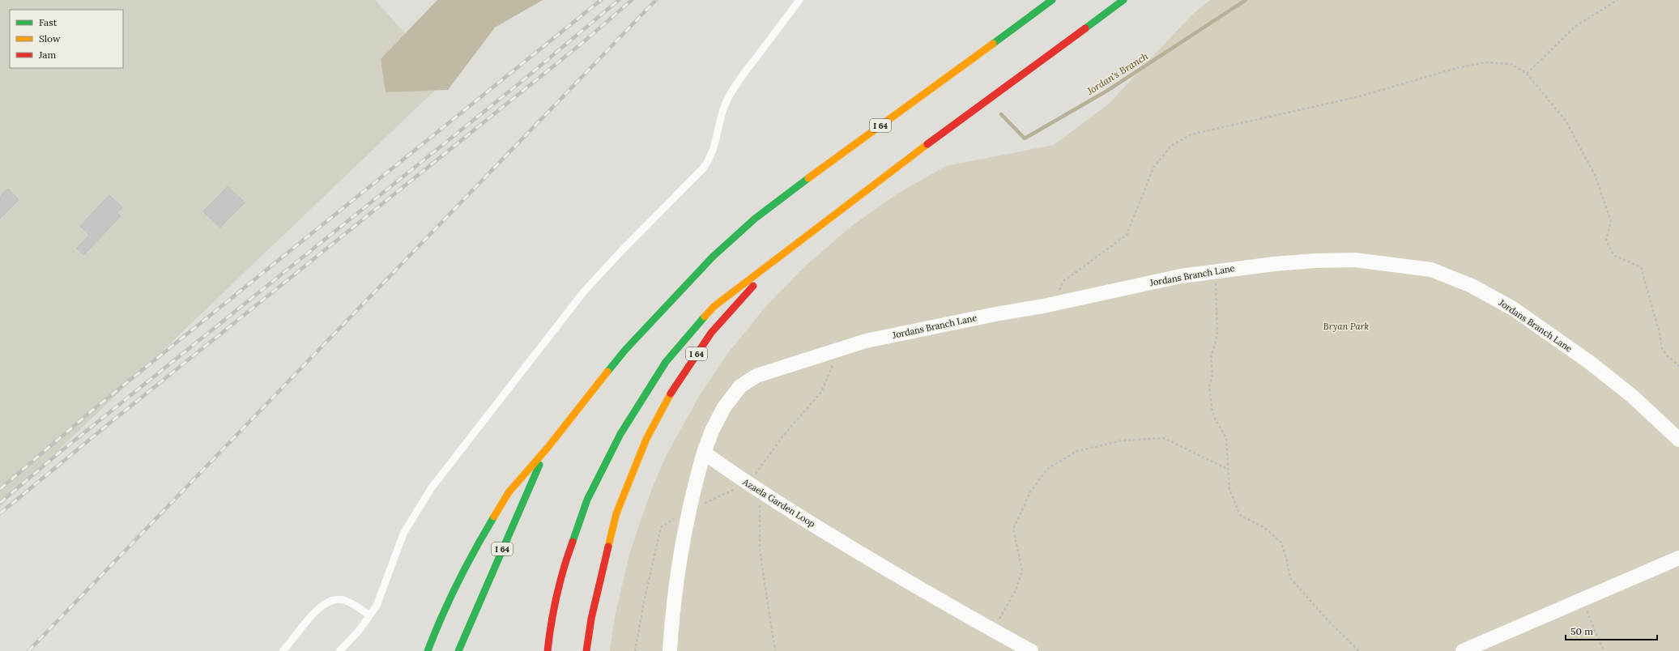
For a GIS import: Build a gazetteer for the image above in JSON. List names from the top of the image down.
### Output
{
  "streets": {
    "highway": ["I 64"],
    "street": ["Jordans Branch Lane", "Azaela Garden Loop"]
  },
  "crossings": [
    ["Jordans Branch Lane", "Azaela Garden Loop"]
  ],
  "water": ["Jordan's Branch"],
  "parks": ["Bryan Park"],
  "legend": ["Fast", "Slow", "Jam"],
  "scale_bar": "50 m"
}
